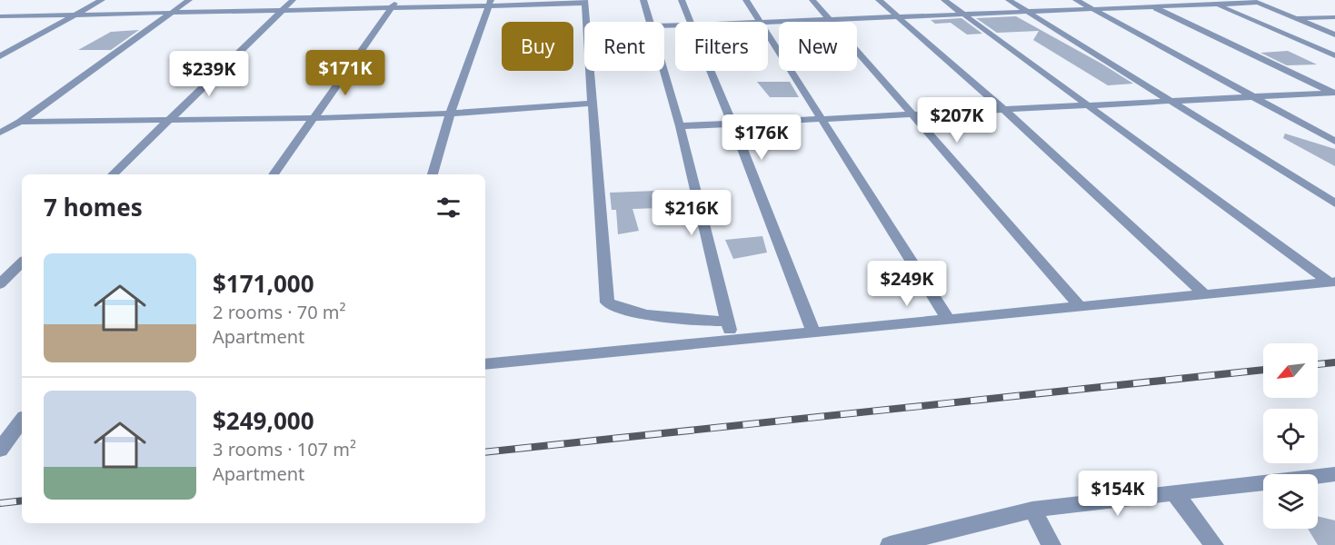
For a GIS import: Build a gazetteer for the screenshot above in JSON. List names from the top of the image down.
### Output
{
  "north": "bottom left",
  "page": {
    "chip": [
      "Buy",
      "Rent",
      "Filters",
      "New"
    ],
    "price": [
      "$171K",
      "$239K",
      "$207K",
      "$176K",
      "$216K",
      "$249K",
      "$154K"
    ],
    "heading": "7 homes",
    "list": [
      {
        "name": "$171,000",
        "note": "2 rooms · 70 m² · Apartment"
      },
      {
        "name": "$249,000",
        "note": "3 rooms · 107 m² · Apartment"
      }
    ]
  }
}
